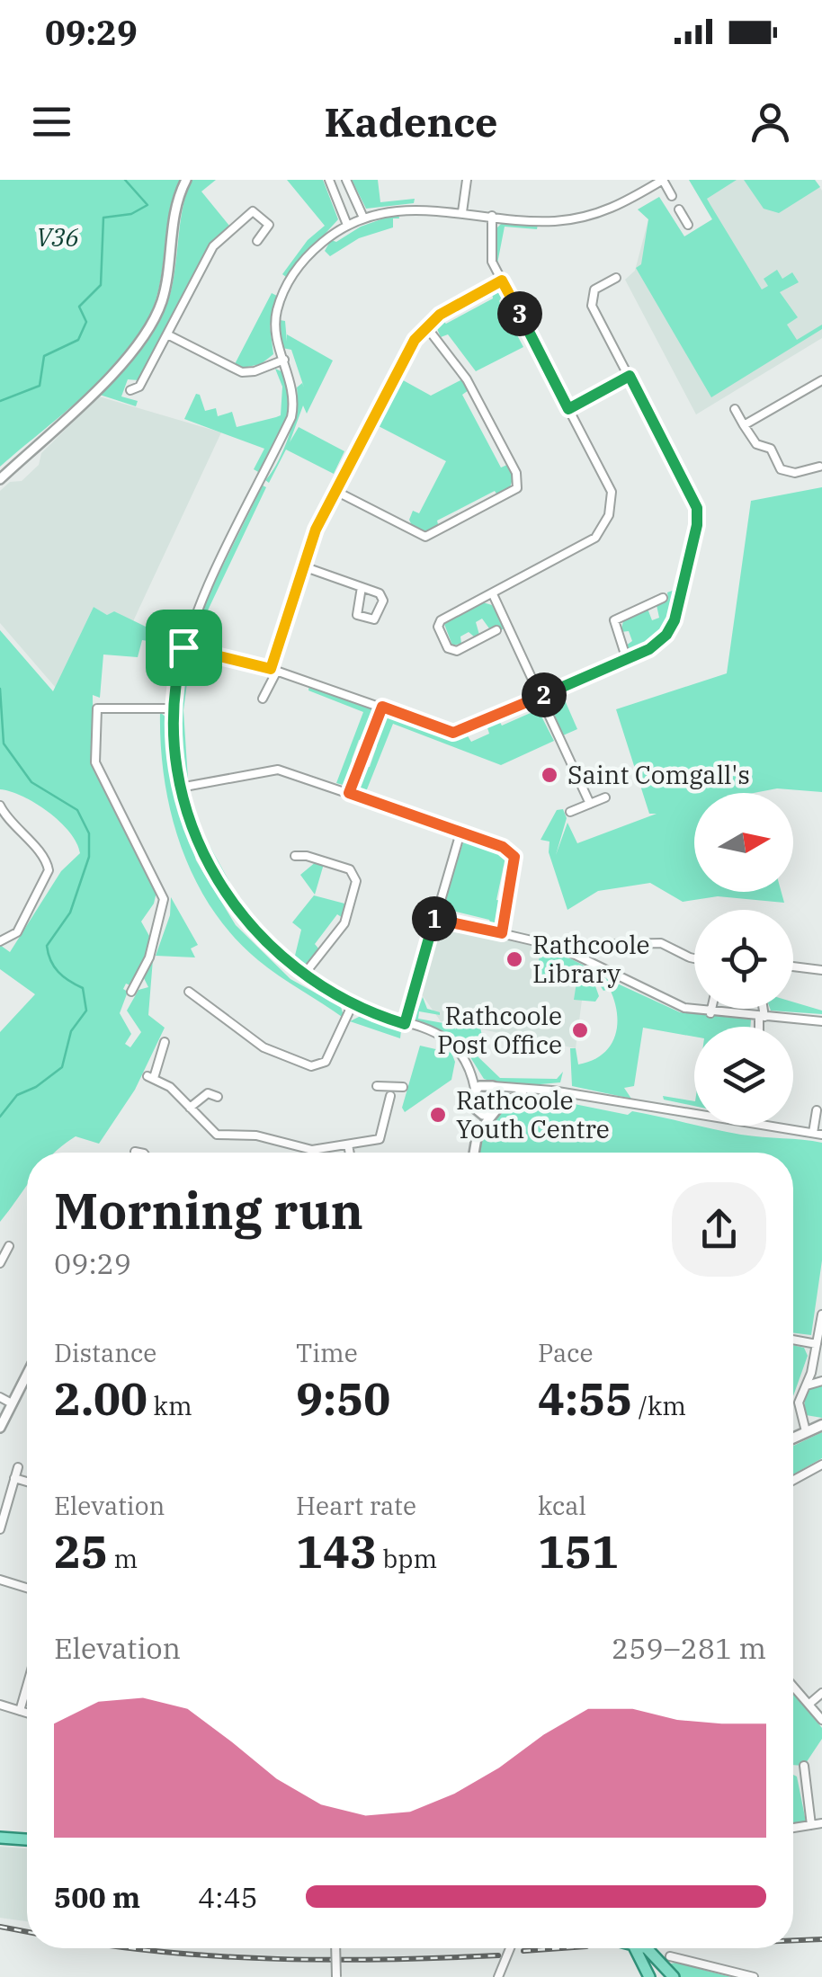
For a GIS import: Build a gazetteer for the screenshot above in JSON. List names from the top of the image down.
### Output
{
  "parks": ["V36"],
  "places": [
    "Saint Comgall's",
    "Rathcoole Library",
    "Rathcoole Post Office",
    "Rathcoole Youth Centre"
  ],
  "north": "right",
  "page": {
    "status": "09:29",
    "header": "Kadence",
    "pins": ["3", "2", "1"],
    "heading": ["Morning run", "09:29"],
    "stats": [
      ["Distance", "2.00 km"],
      ["Time", "9:50"],
      ["Pace", "4:55 /km"],
      ["Elevation", "25 m"],
      ["Heart rate", "143 bpm"],
      ["kcal", "151"]
    ],
    "chart": ["Elevation", "259–281 m"],
    "list": [
      {
        "name": "500 m",
        "note": "4:45"
      }
    ]
  }
}
